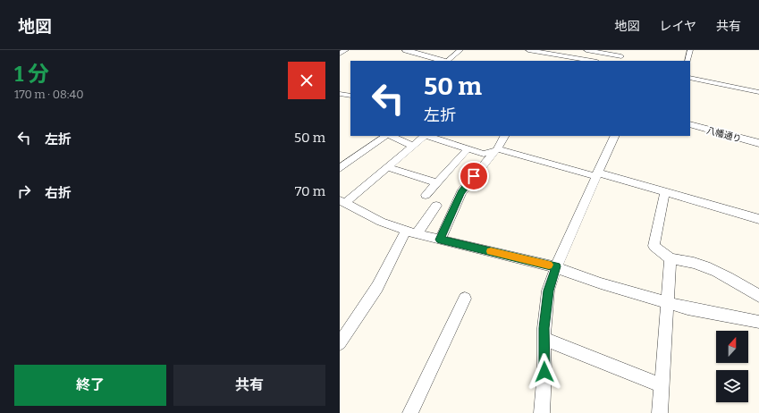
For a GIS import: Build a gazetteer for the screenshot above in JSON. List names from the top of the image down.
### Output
{
  "streets": {
    "street": ["八幡通り"]
  },
  "north": "top",
  "page": {
    "header": "地図",
    "nav": ["地図", "レイヤ", "共有"],
    "heading": ["1 分", "170 m · 08:40"],
    "turn": ["50 m", "左折"],
    "list": [
      {
        "name": "左折",
        "value": "50 m"
      },
      {
        "name": "右折",
        "value": "70 m"
      }
    ],
    "buttons": ["終了", "共有"]
  }
}
